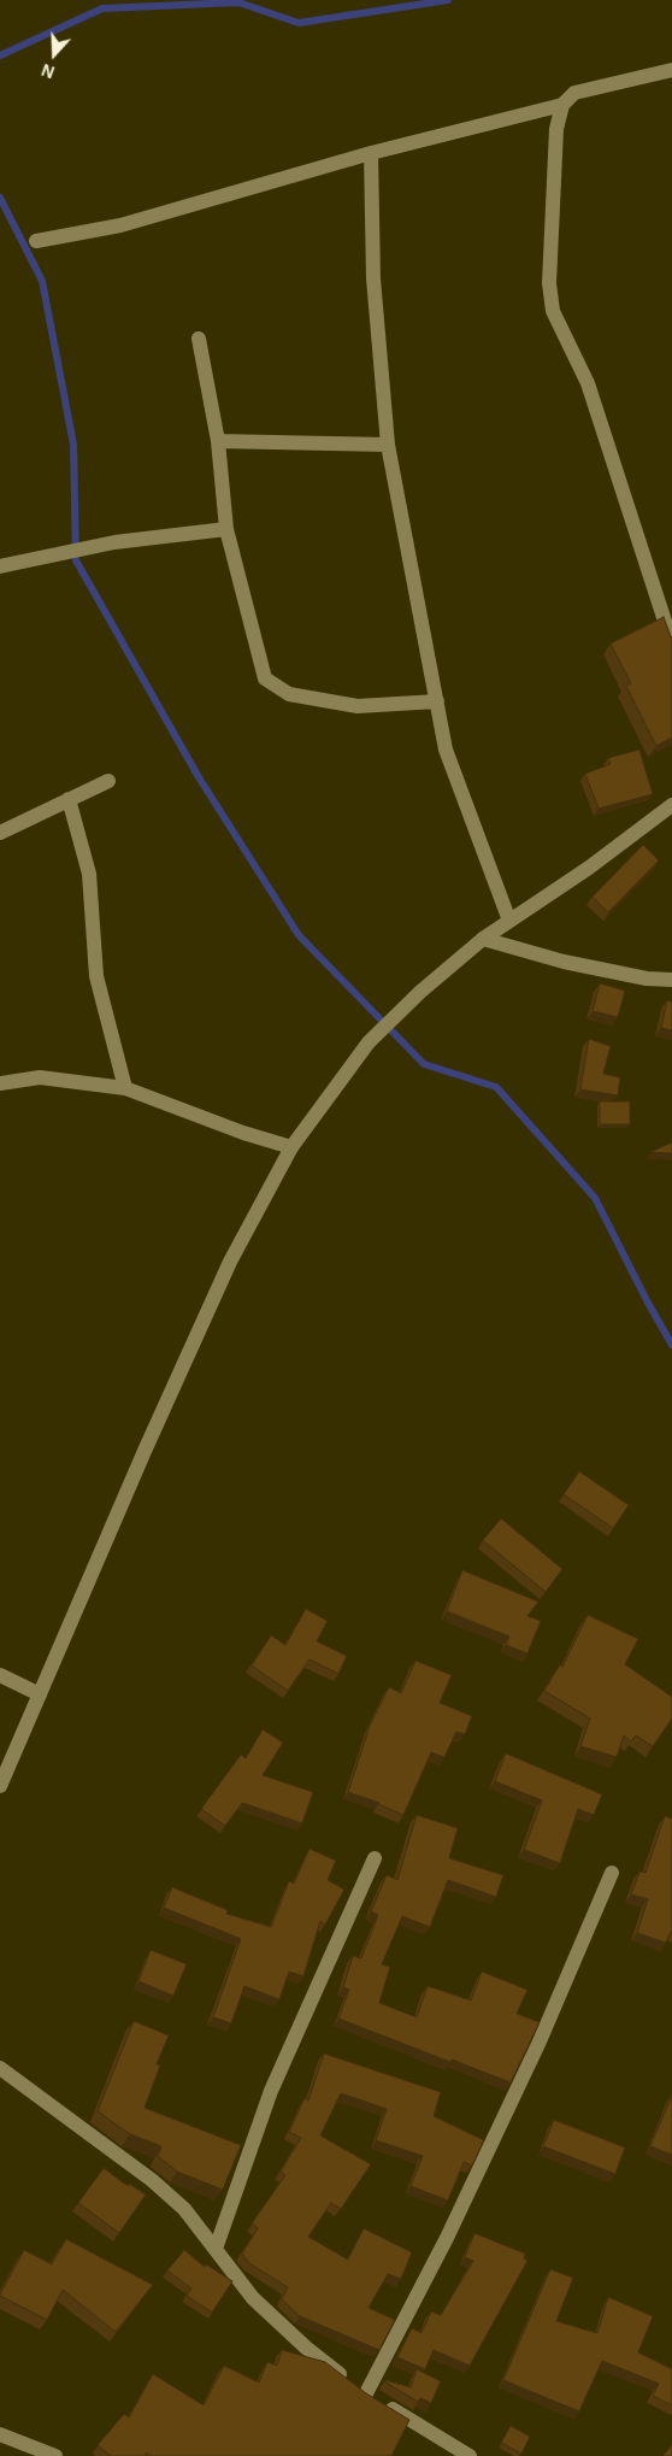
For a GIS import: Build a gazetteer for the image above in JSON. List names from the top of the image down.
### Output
{
  "north": "bottom"
}
